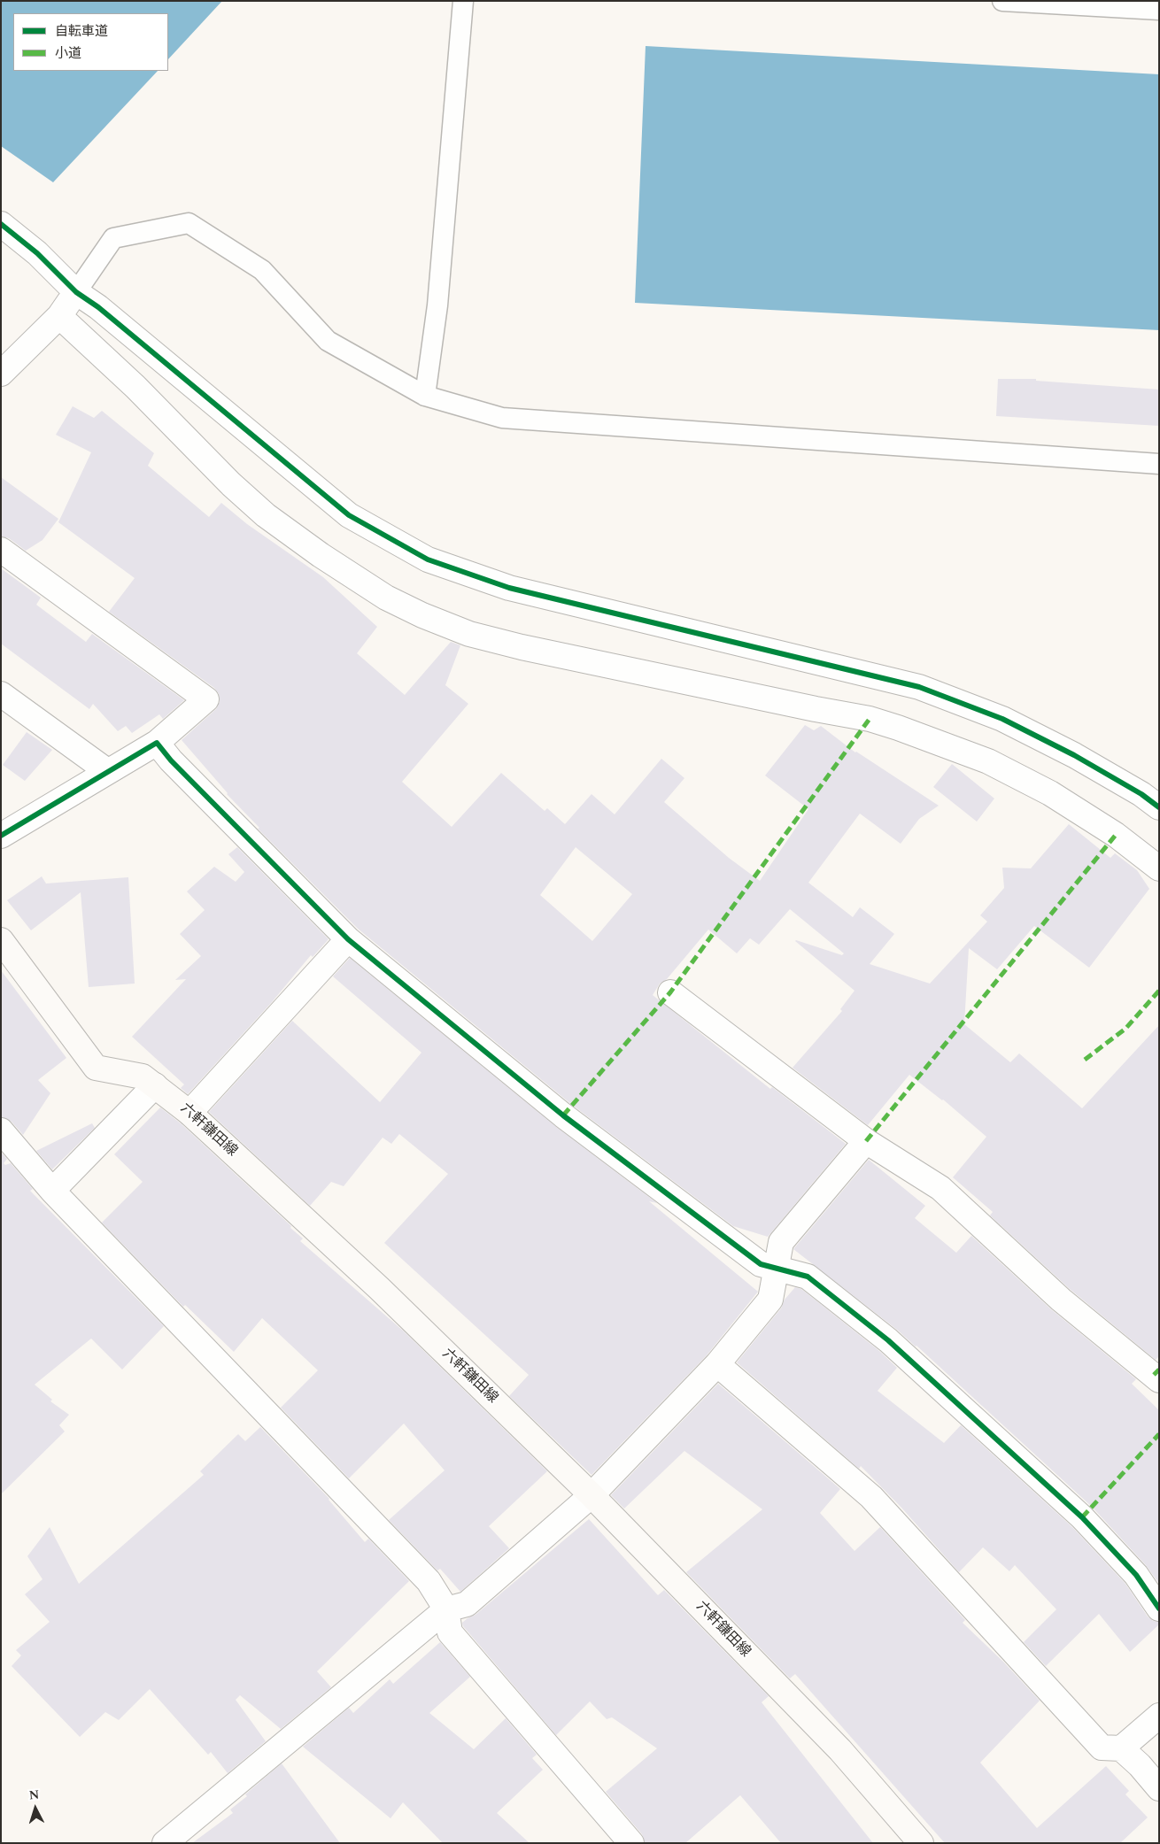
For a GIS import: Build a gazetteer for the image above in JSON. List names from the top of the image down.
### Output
{
  "streets": {
    "main road": ["六軒鎌田線"]
  },
  "legend": ["自転車道", "小道"],
  "north": "top"
}
